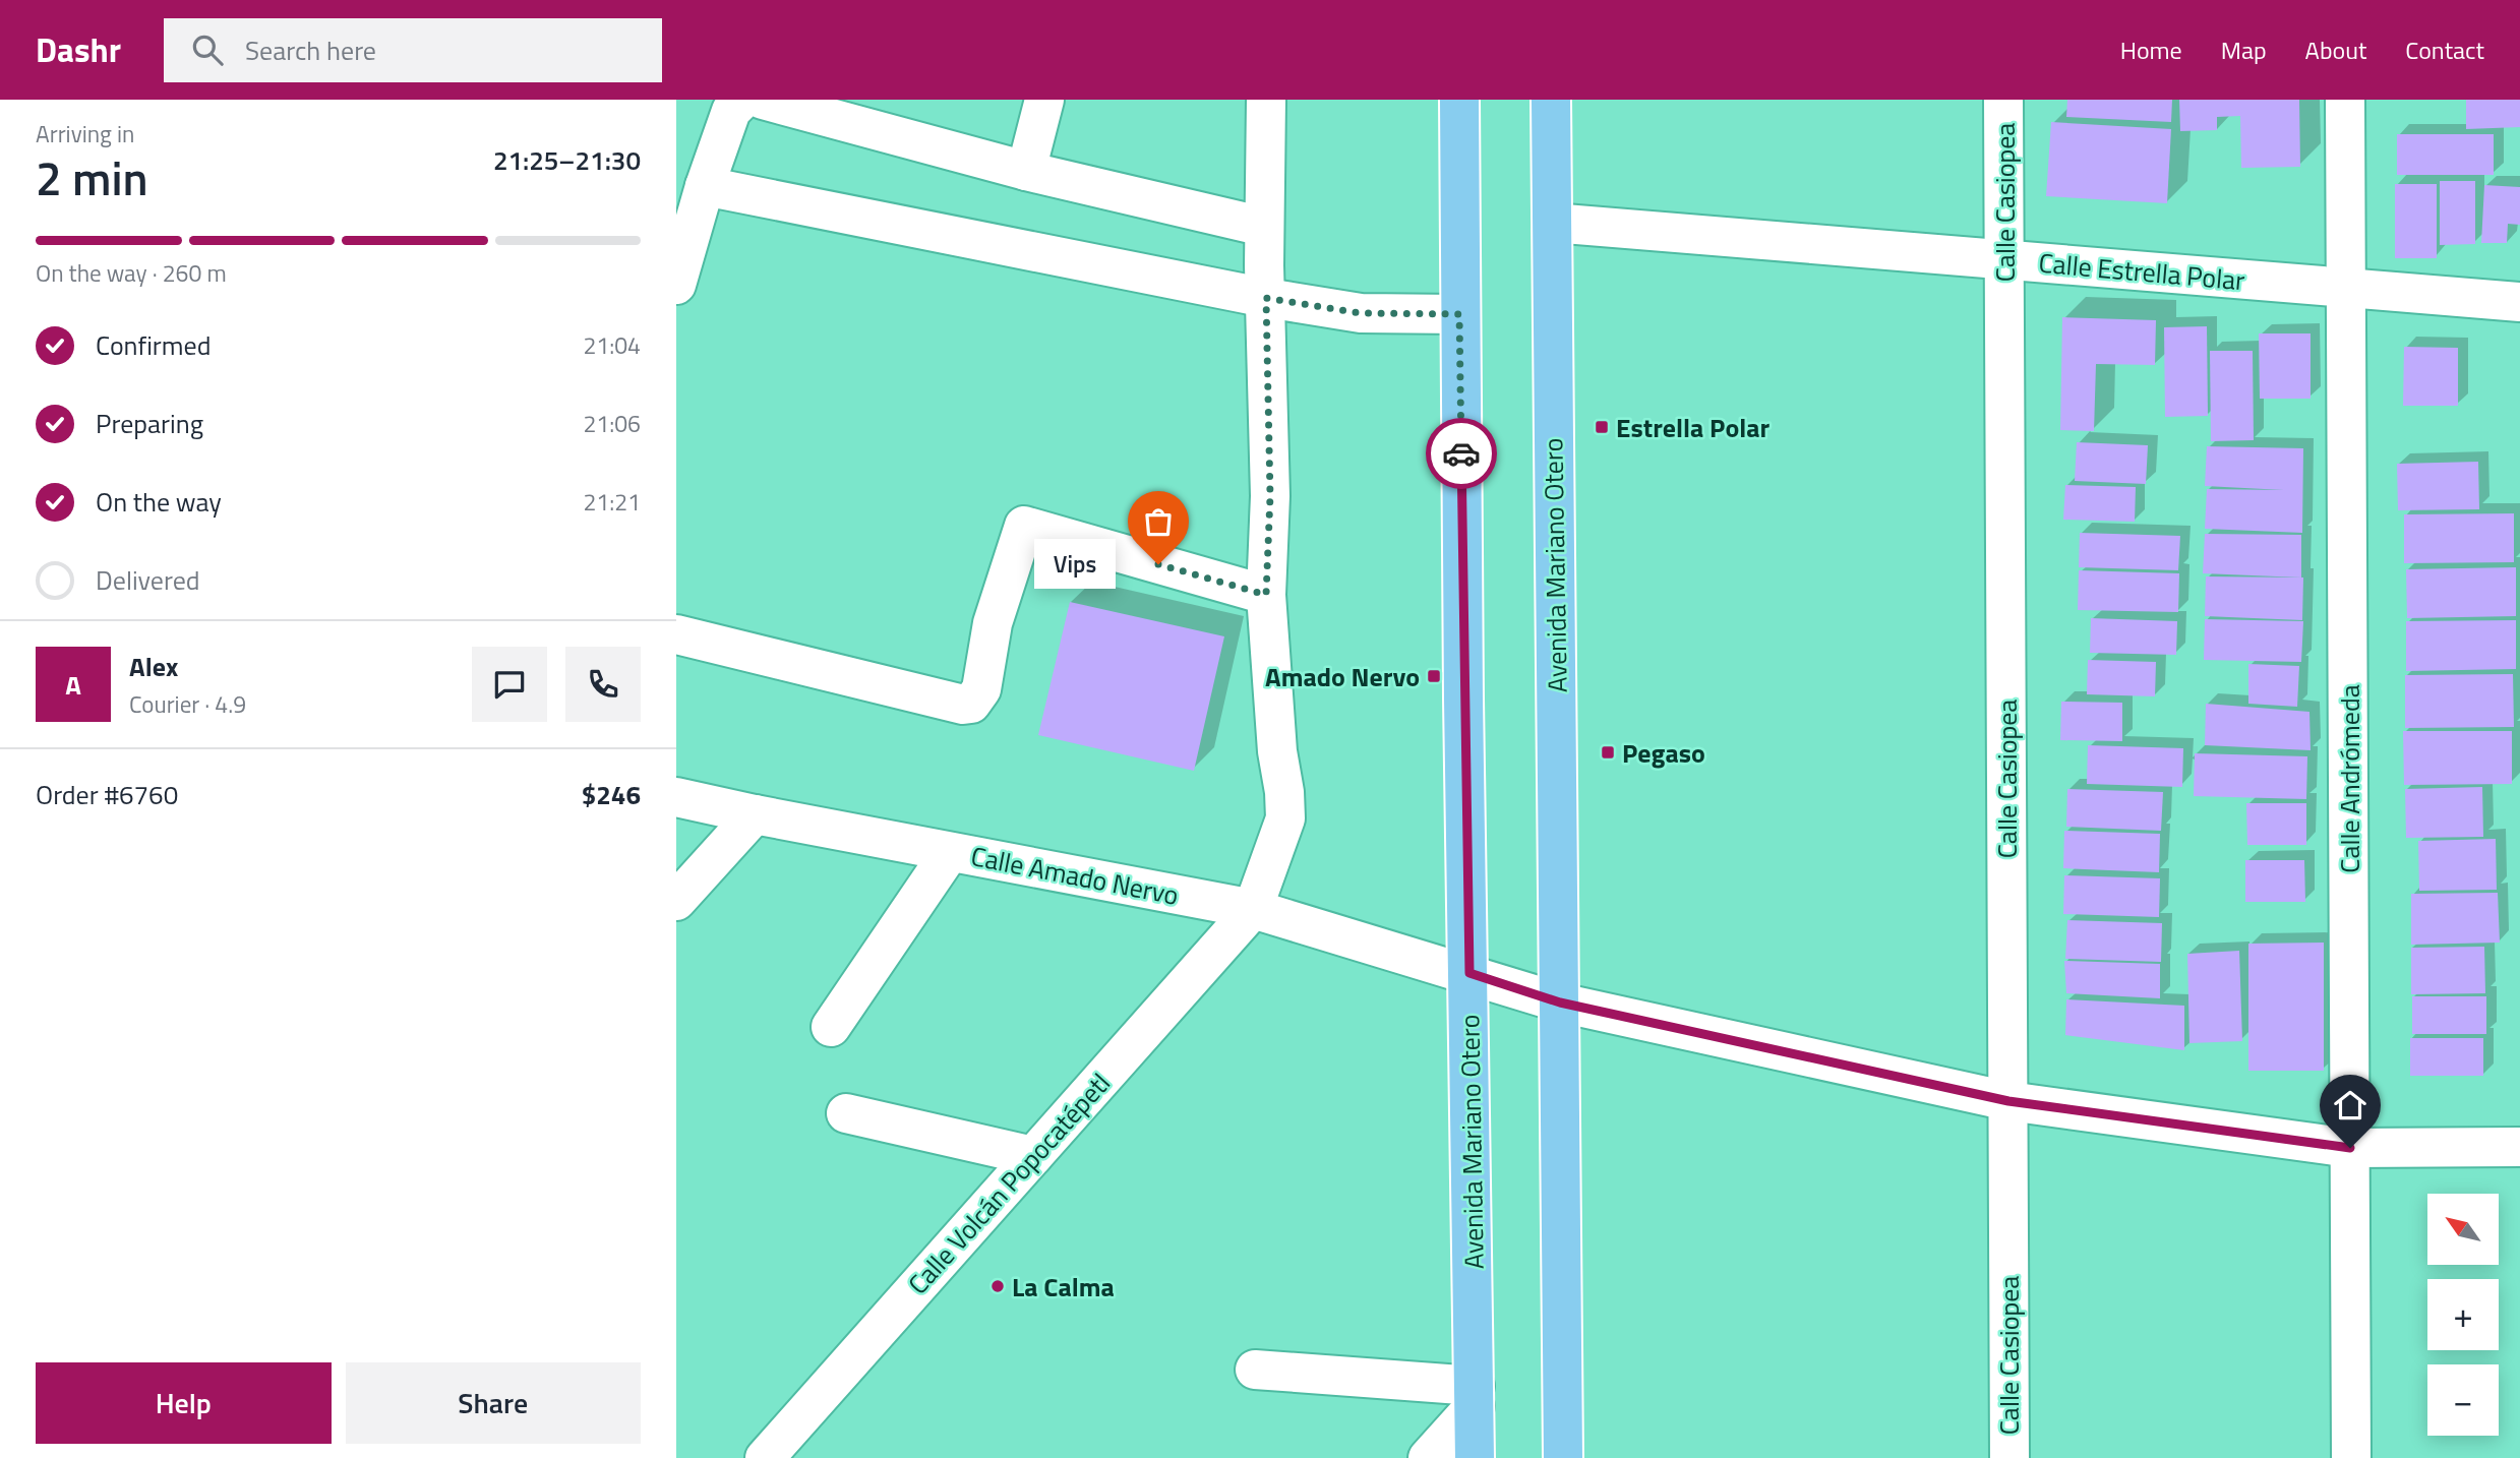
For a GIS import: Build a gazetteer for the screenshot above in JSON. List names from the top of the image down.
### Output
{
  "streets": {
    "main road": ["Avenida Mariano Otero"],
    "street": [
      "Calle Casiopea",
      "Calle Estrella Polar",
      "Calle Andrómeda",
      "Calle Amado Nervo",
      "Calle Volcán Popocatépetl"
    ]
  },
  "crossings": [
    ["Calle Casiopea", "Calle Estrella Polar"],
    ["Calle Casiopea", "Calle Amado Nervo"],
    ["Calle Estrella Polar", "Avenida Mariano Otero"],
    ["Calle Estrella Polar", "Calle Andrómeda"],
    ["Avenida Mariano Otero", "Calle Amado Nervo"],
    ["Calle Andrómeda", "Calle Amado Nervo"],
    ["Calle Amado Nervo", "Calle Volcán Popocatépetl"]
  ],
  "places": {
    "transit": ["Estrella Polar", "Amado Nervo", "Pegaso"],
    "other": ["Vips", "La Calma"]
  },
  "north": "top left",
  "page": {
    "header": "Dashr",
    "search": "Search here",
    "nav": [
      "Home",
      "Map",
      "About",
      "Contact"
    ],
    "heading": ["2 min", "Arriving in", "21:25–21:30"],
    "panel": [
      "Alex",
      "Courier · 4.9",
      "Order #6760",
      "$246"
    ],
    "bar": "On the way · 260 m",
    "list": [
      ["Confirmed", "21:04"],
      ["Preparing", "21:06"],
      ["On the way", "21:21"],
      "Delivered"
    ],
    "bubble": "Vips",
    "round": "A",
    "map_buttons": ["+", "−"],
    "buttons": ["Help", "Share"]
  }
}
